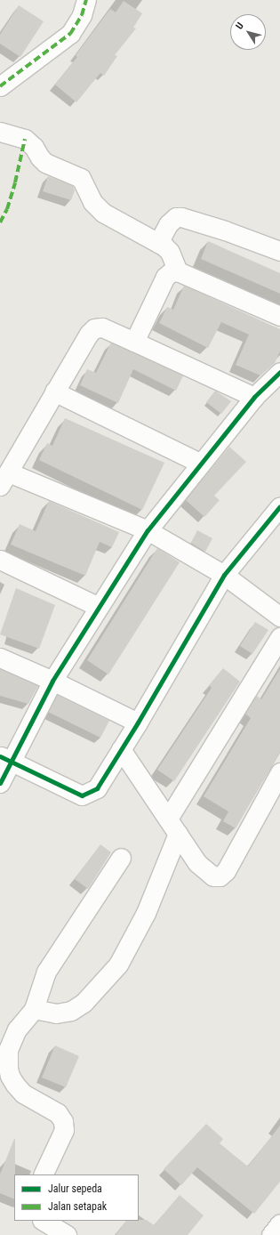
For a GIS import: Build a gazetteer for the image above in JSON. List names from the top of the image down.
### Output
{
  "legend": ["Jalur sepeda", "Jalan setapak"],
  "north": "top left"
}
